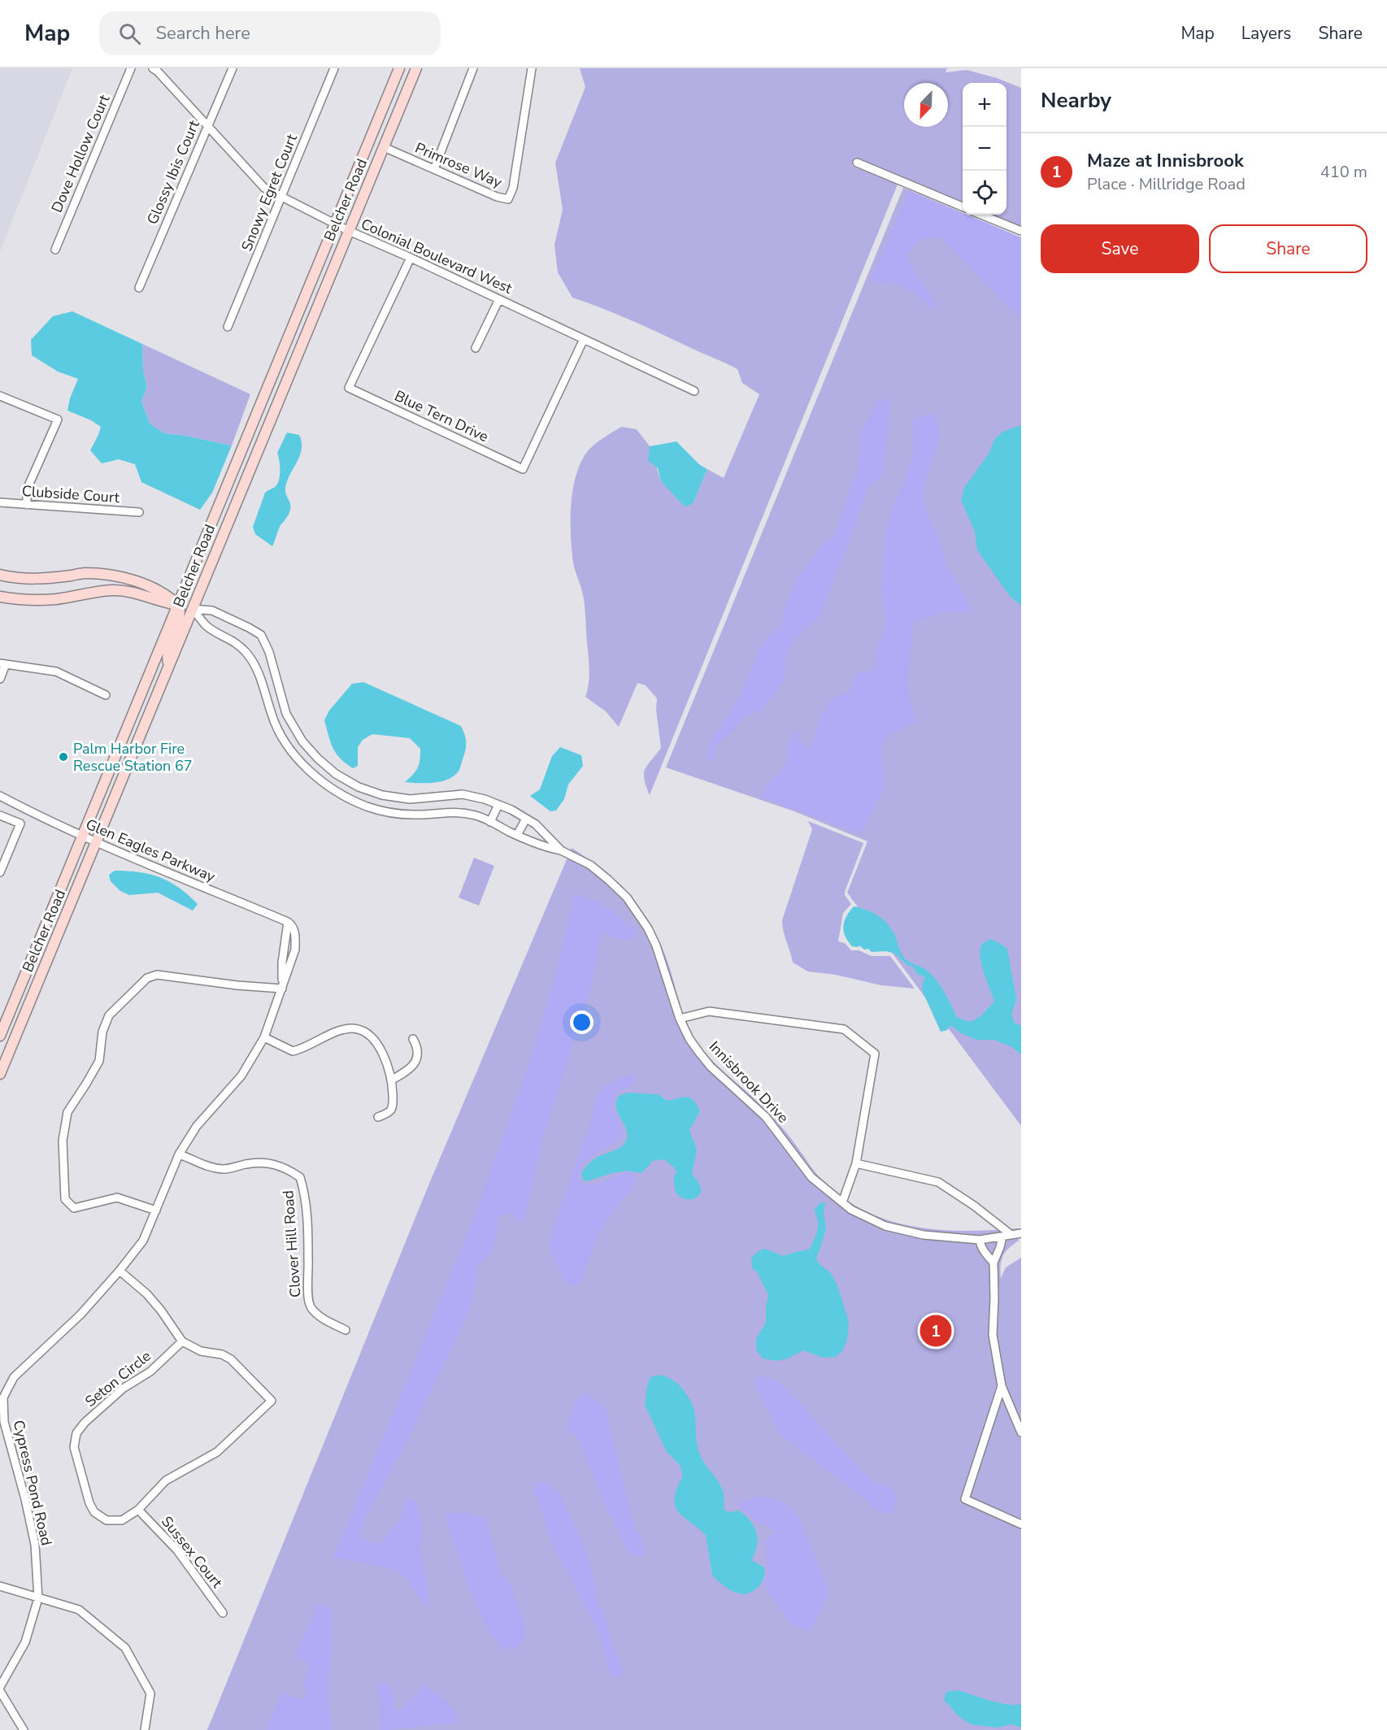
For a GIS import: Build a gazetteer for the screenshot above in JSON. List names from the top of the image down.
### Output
{
  "streets": {
    "main road": ["Belcher Road"],
    "street": [
      "Dove Hollow Court",
      "Primrose Way",
      "Glossy Ibis Court",
      "Snowy Egret Court",
      "Colonial Boulevard West",
      "Blue Tern Drive",
      "Clubside Court",
      "Glen Eagles Parkway",
      "Innisbrook Drive",
      "Clover Hill Road",
      "Seton Circle",
      "Cypress Pond Road",
      "Sussex Court"
    ]
  },
  "crossings": [
    ["Primrose Way", "Belcher Road"],
    ["Glossy Ibis Court", "Colonial Boulevard West"],
    ["Snowy Egret Court", "Colonial Boulevard West"],
    ["Belcher Road", "Colonial Boulevard West"],
    ["Belcher Road", "Glen Eagles Parkway"],
    ["Belcher Road", "Innisbrook Drive"],
    ["Colonial Boulevard West", "Blue Tern Drive"],
    ["Glen Eagles Parkway", "Cypress Pond Road"],
    ["Clover Hill Road", "Cypress Pond Road"],
    ["Seton Circle", "Sussex Court"]
  ],
  "places": ["Palm Harbor Fire Rescue Station 67"],
  "north": "bottom left",
  "page": {
    "header": "Map",
    "search": "Search here",
    "nav": ["Map", "Layers", "Share"],
    "heading": "Nearby",
    "map_buttons": ["+", "−"],
    "list": [
      {
        "mark": "1",
        "name": "Maze at Innisbrook",
        "note": "Place · Millridge Road",
        "value": "410 m"
      }
    ],
    "buttons": ["Save", "Share"],
    "pins": "1"
  }
}
